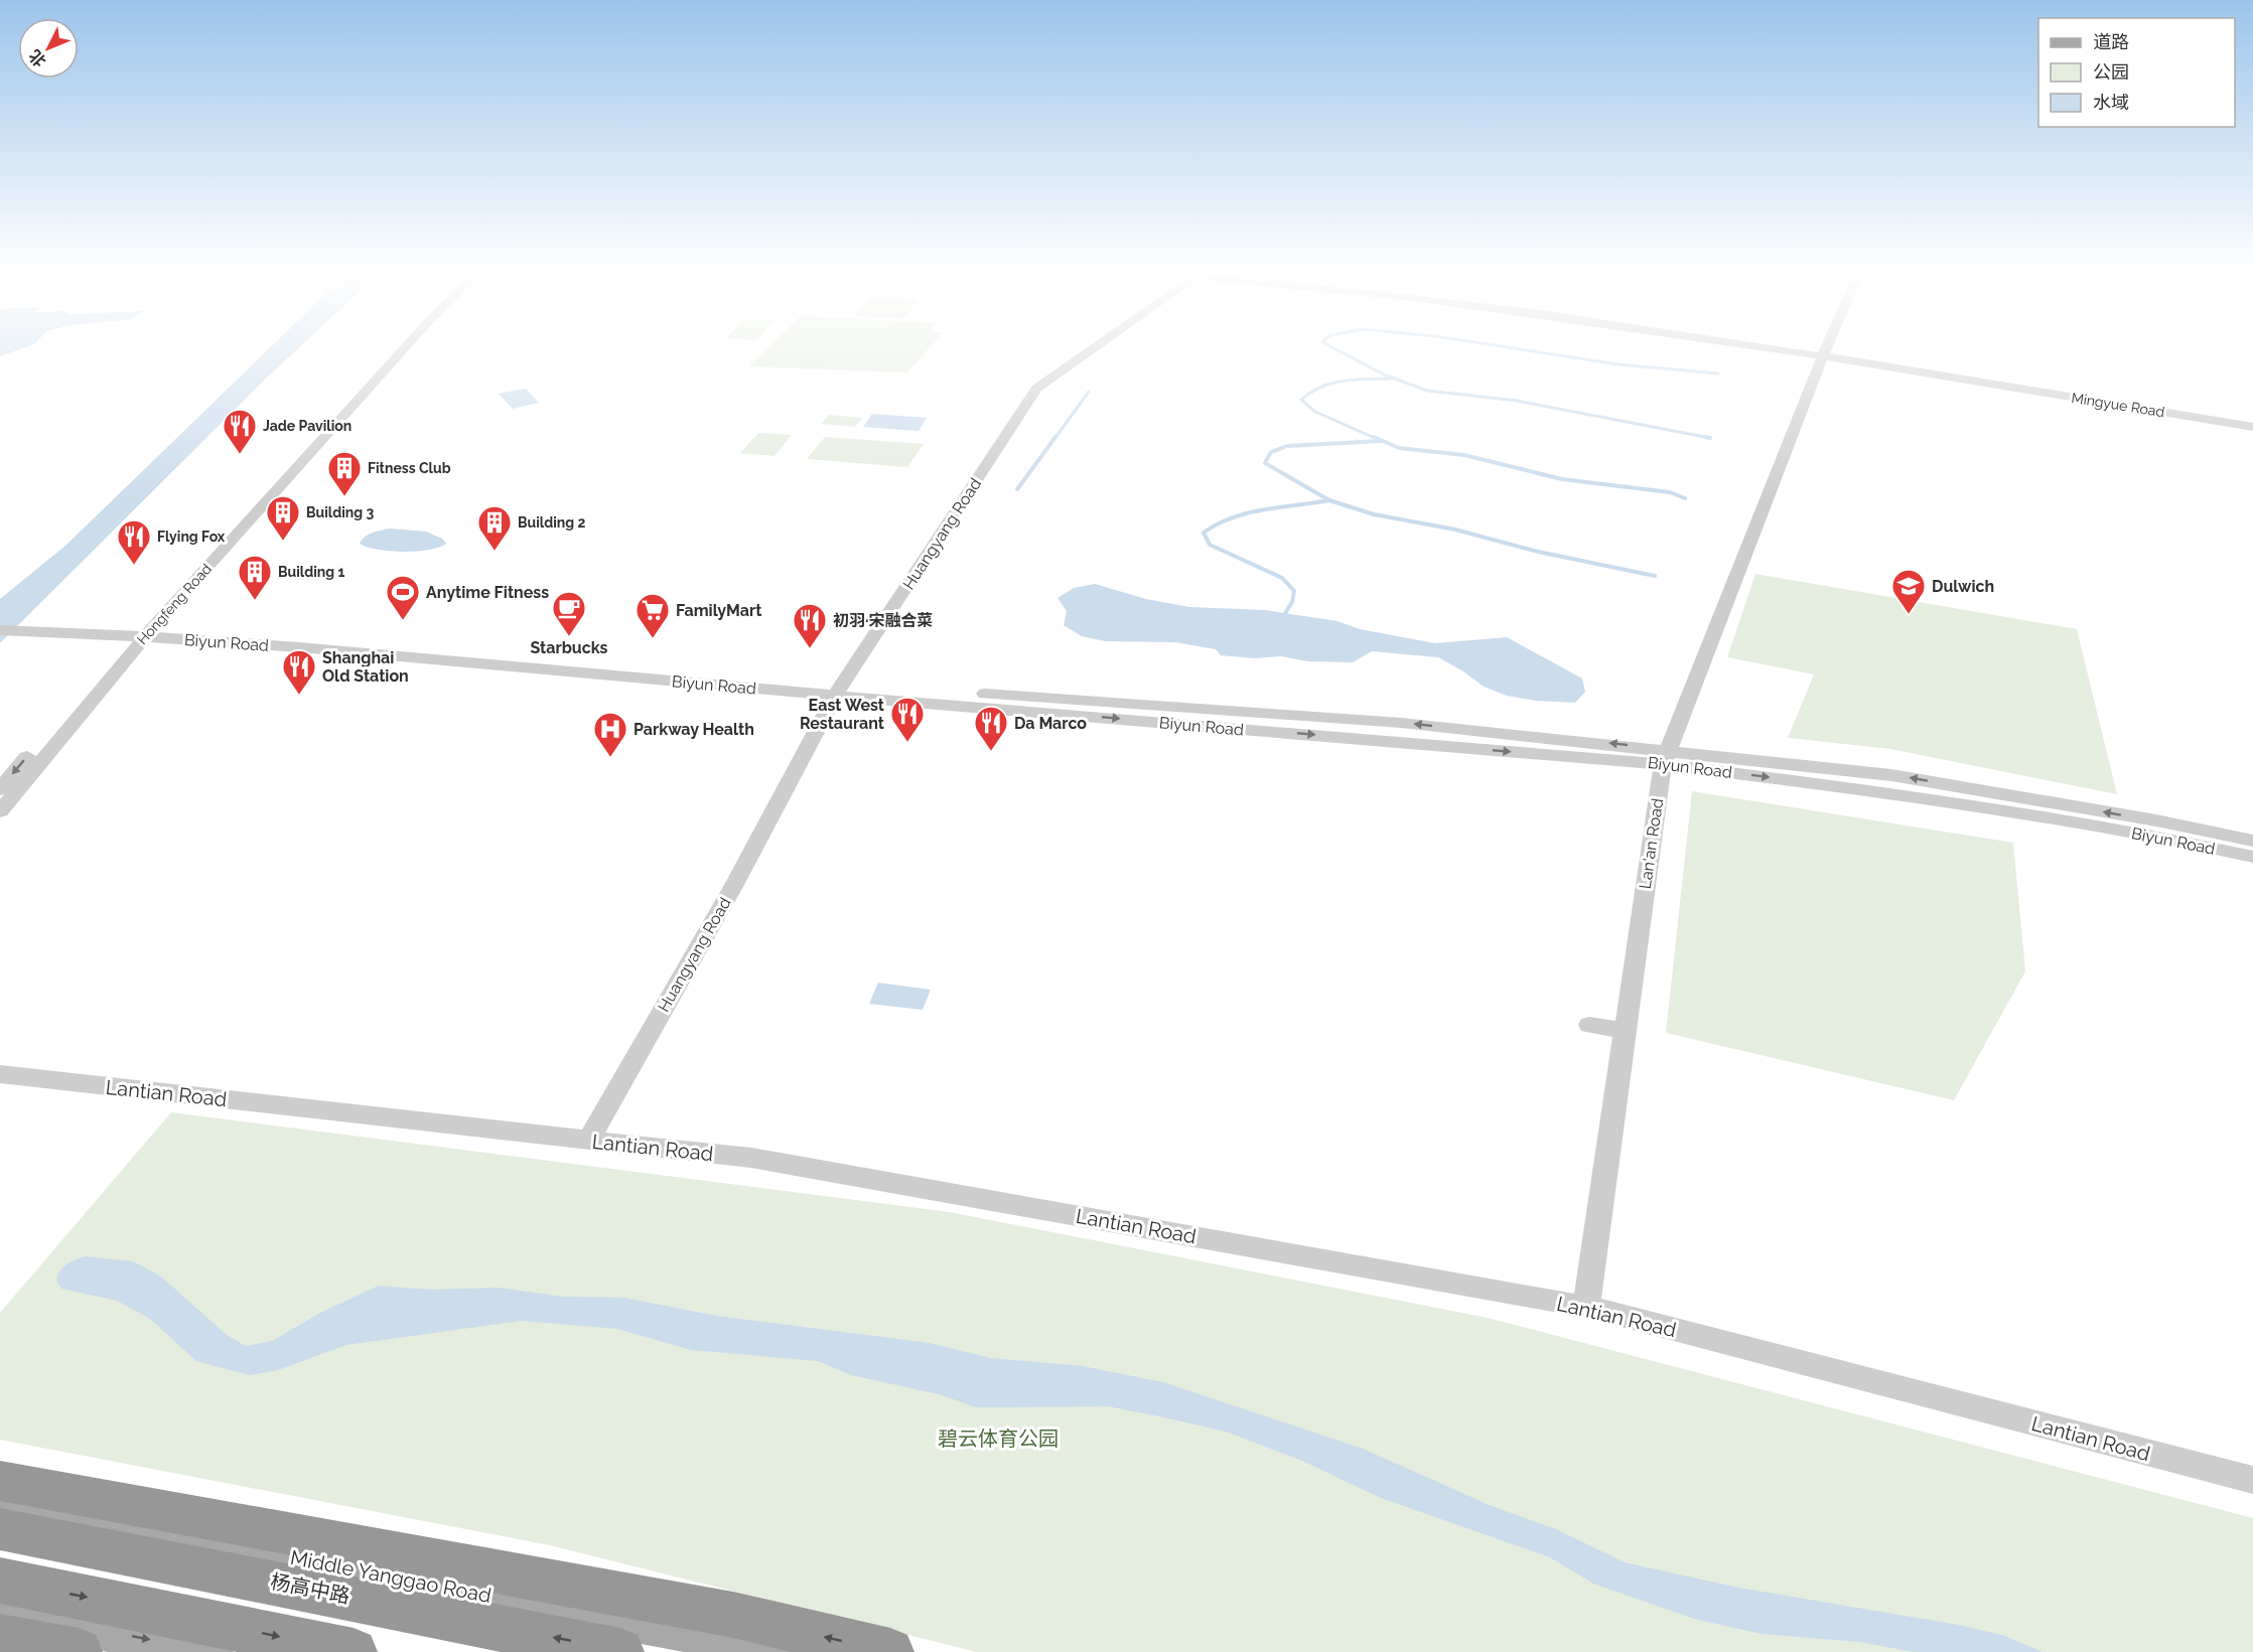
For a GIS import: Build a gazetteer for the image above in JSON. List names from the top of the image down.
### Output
{
  "streets": {
    "highway": ["杨高中路"],
    "main road": ["Middle Yanggao Road"],
    "street": [
      "Mingyue Road",
      "Huangyang Road",
      "Hongfeng Road",
      "Biyun Road",
      "Lan'an Road",
      "Lantian Road"
    ]
  },
  "crossings": [
    ["Mingyue Road", "Lan'an Road"],
    ["Huangyang Road", "Biyun Road"],
    ["Huangyang Road", "Lantian Road"],
    ["Hongfeng Road", "Biyun Road"],
    ["Biyun Road", "Lan'an Road"],
    ["Lan'an Road", "Lantian Road"]
  ],
  "parks": ["碧云体育公园"],
  "places": {
    "restaurant": [
      "Jade Pavilion",
      "Flying Fox",
      "初羽·宋融合菜",
      "Shanghai Old Station",
      "East West Restaurant",
      "Da Marco"
    ],
    "building": [
      "Fitness Club",
      "Building 3",
      "Building 2",
      "Building 1"
    ],
    "school or university": ["Dulwich"],
    "sports": ["Anytime Fitness"],
    "cafe": ["Starbucks"],
    "supermarket": ["FamilyMart"],
    "hospital": ["Parkway Health"]
  },
  "legend": ["道路", "公园", "水域"],
  "north": "bottom left"
}
